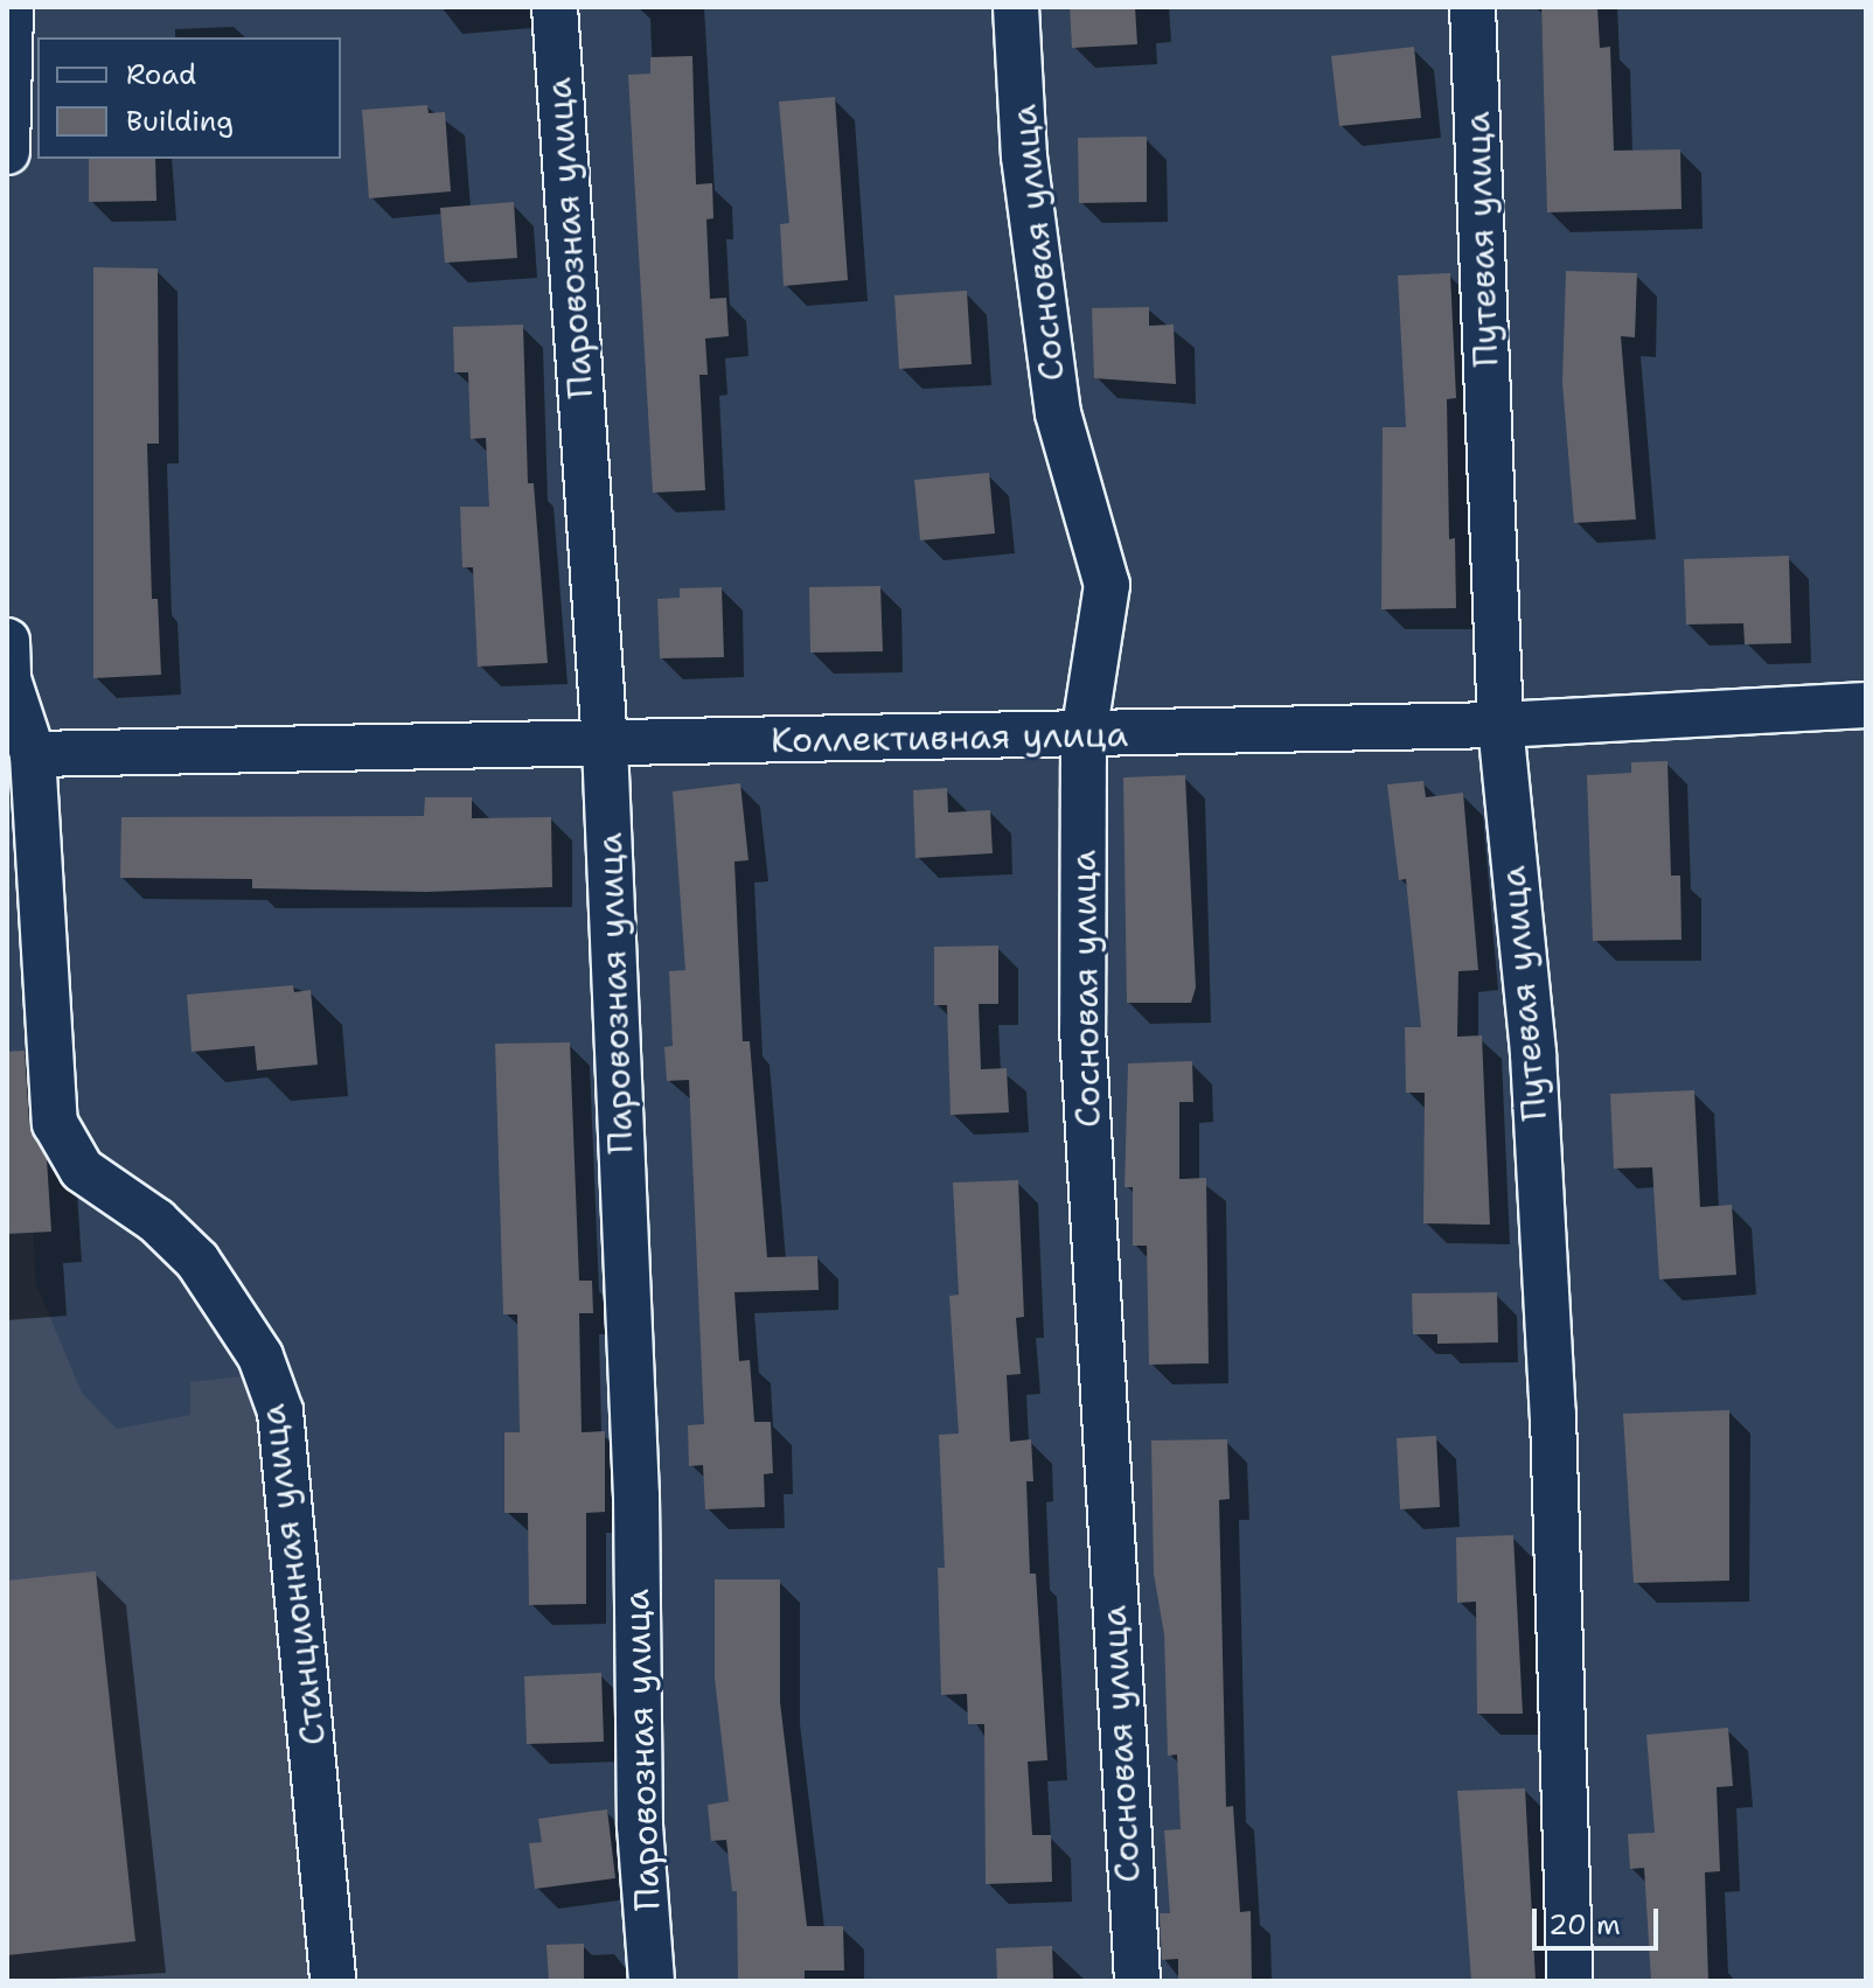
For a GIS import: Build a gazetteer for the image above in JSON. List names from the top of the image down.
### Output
{
  "streets": {
    "street": [
      "Паровозная улица",
      "Путевая улица",
      "Сосновая улица",
      "Коллективная улица",
      "Станционная улица"
    ]
  },
  "crossings": [
    ["Паровозная улица", "Коллективная улица"],
    ["Путевая улица", "Коллективная улица"],
    ["Сосновая улица", "Коллективная улица"],
    ["Коллективная улица", "Станционная улица"]
  ],
  "legend": ["Road", "Building"],
  "scale_bar": "20 m"
}
